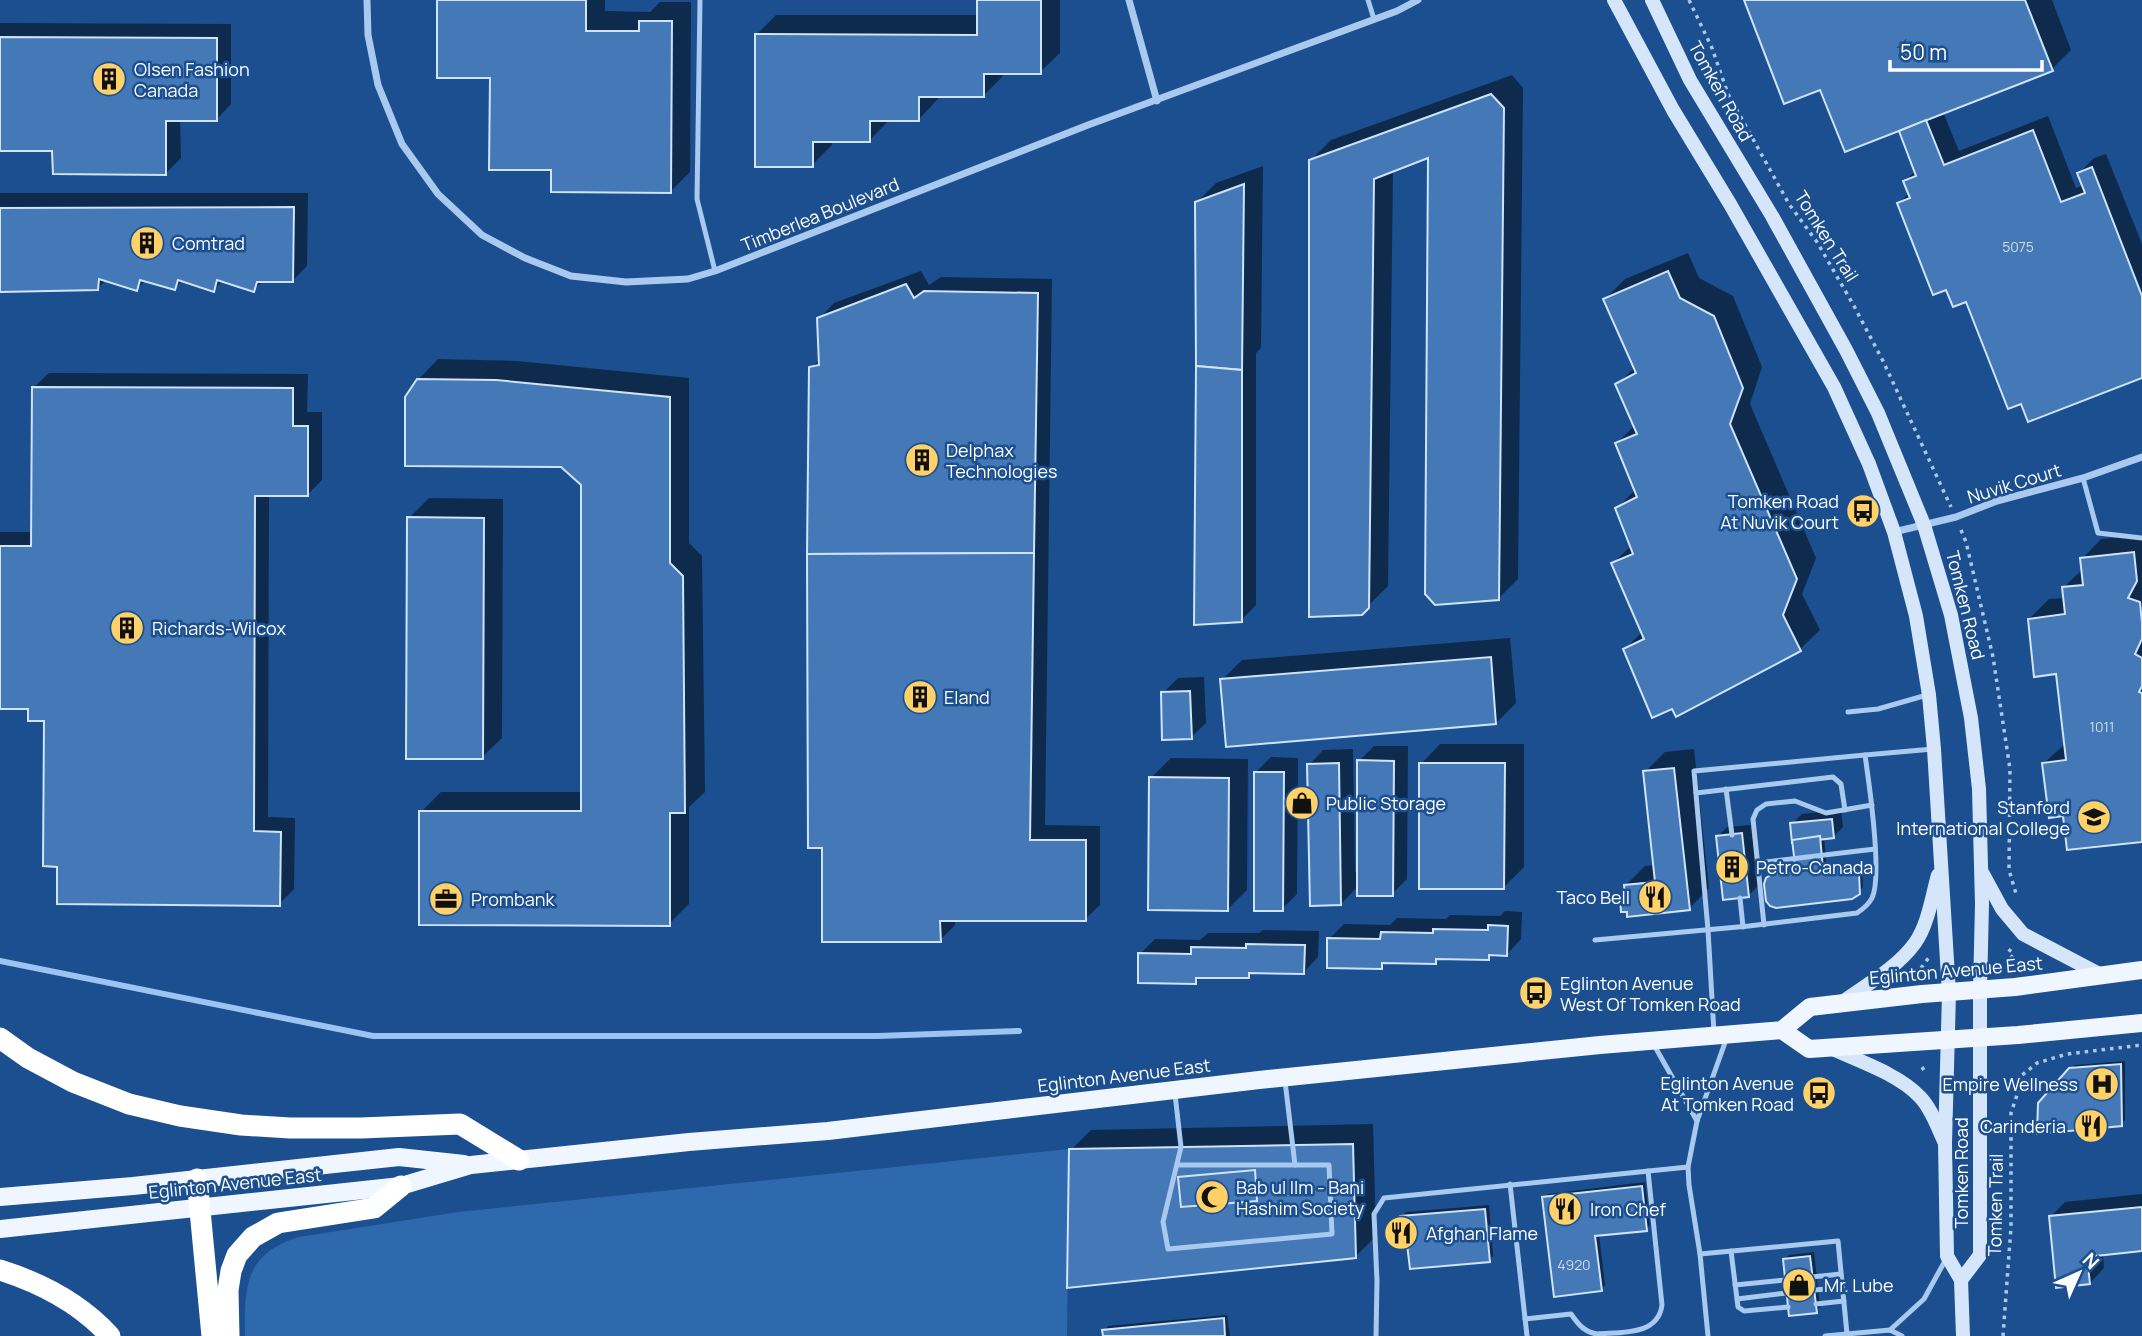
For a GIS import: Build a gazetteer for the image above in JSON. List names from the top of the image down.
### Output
{
  "streets": {
    "main road": ["Tomken Road", "Eglinton Avenue East"],
    "street": ["Timberlea Boulevard", "Nuvik Court"],
    "path": ["Tomken Trail"]
  },
  "crossings": [
    ["Tomken Road", "Nuvik Court"],
    ["Tomken Road", "Eglinton Avenue East"]
  ],
  "places": {
    "building": [
      "Olsen Fashion Canada",
      "Comtrad",
      "Delphax Technologies",
      "Richards-Wilcox",
      "Eland",
      "Petro-Canada"
    ],
    "bus stop": ["Tomken Road At Nuvik Court", "Eglinton Avenue West Of Tomken Road", "Eglinton Avenue At Tomken Road"],
    "shop": ["Public Storage", "Mr. Lube"],
    "school or university": ["Stanford International College"],
    "restaurant": [
      "Taco Bell",
      "Carinderia",
      "Iron Chef",
      "Afghan Flame"
    ],
    "office": ["Prombank"],
    "hospital": ["Empire Wellness"],
    "mosque": ["Bab ul Ilm - Bani Hashim Society"]
  },
  "house_numbers": ["5075", "1011", "4920"],
  "scale_bar": "50 m",
  "north": "top right"
}
